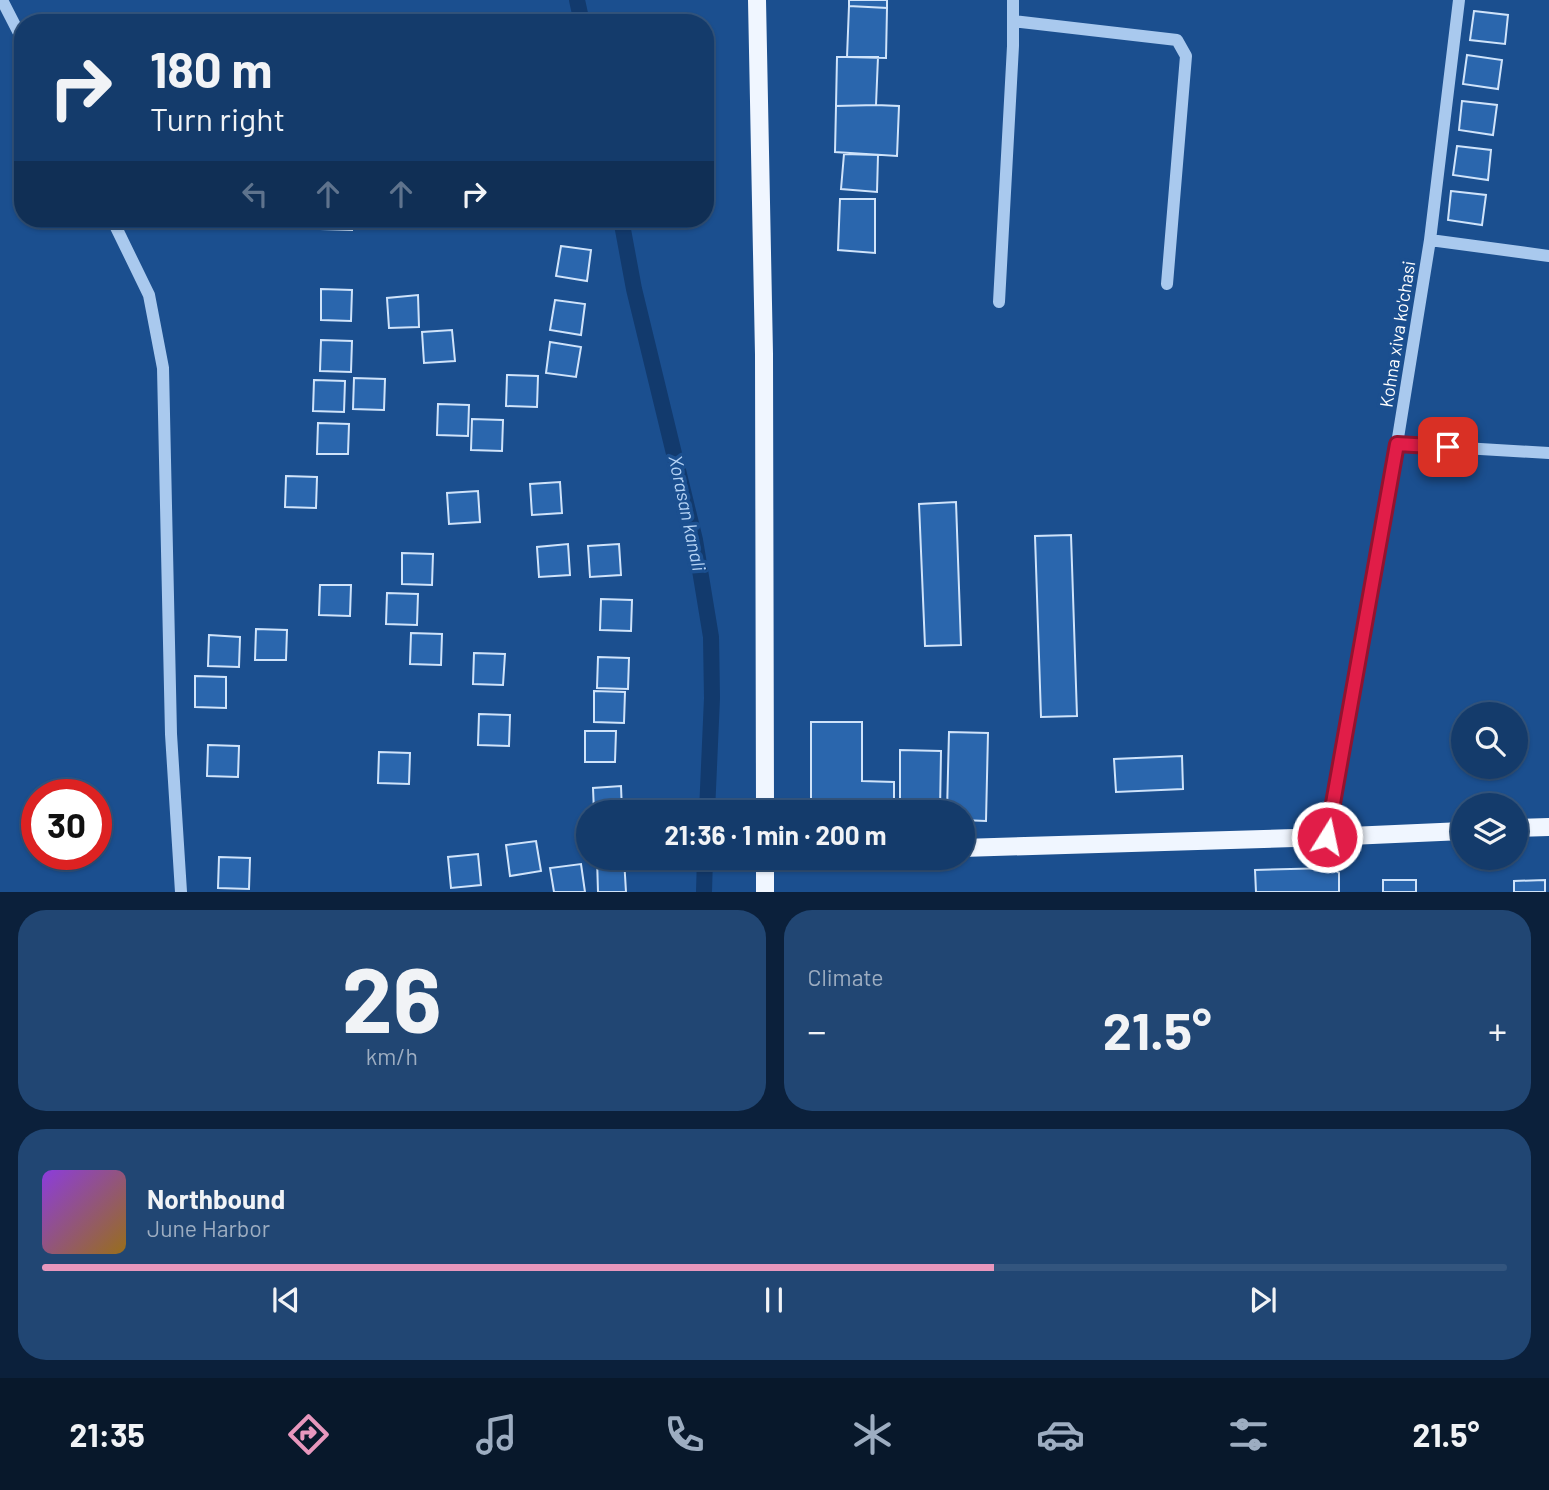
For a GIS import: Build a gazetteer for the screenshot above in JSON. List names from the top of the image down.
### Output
{
  "streets": {
    "street": ["Kohna xiva ko'chasi"]
  },
  "water": ["Xorasan kanali"],
  "page": {
    "turn": ["180 m", "Turn right"],
    "limit": "30",
    "trip": "21:36 · 1 min · 200 m",
    "tile": [
      ["26", "km/h"],
      "Climate"
    ],
    "heat": ["−", "21.5°", "+"],
    "song": ["Northbound", "June Harbor"],
    "tabs": ["21:35", "21.5°"]
  }
}
